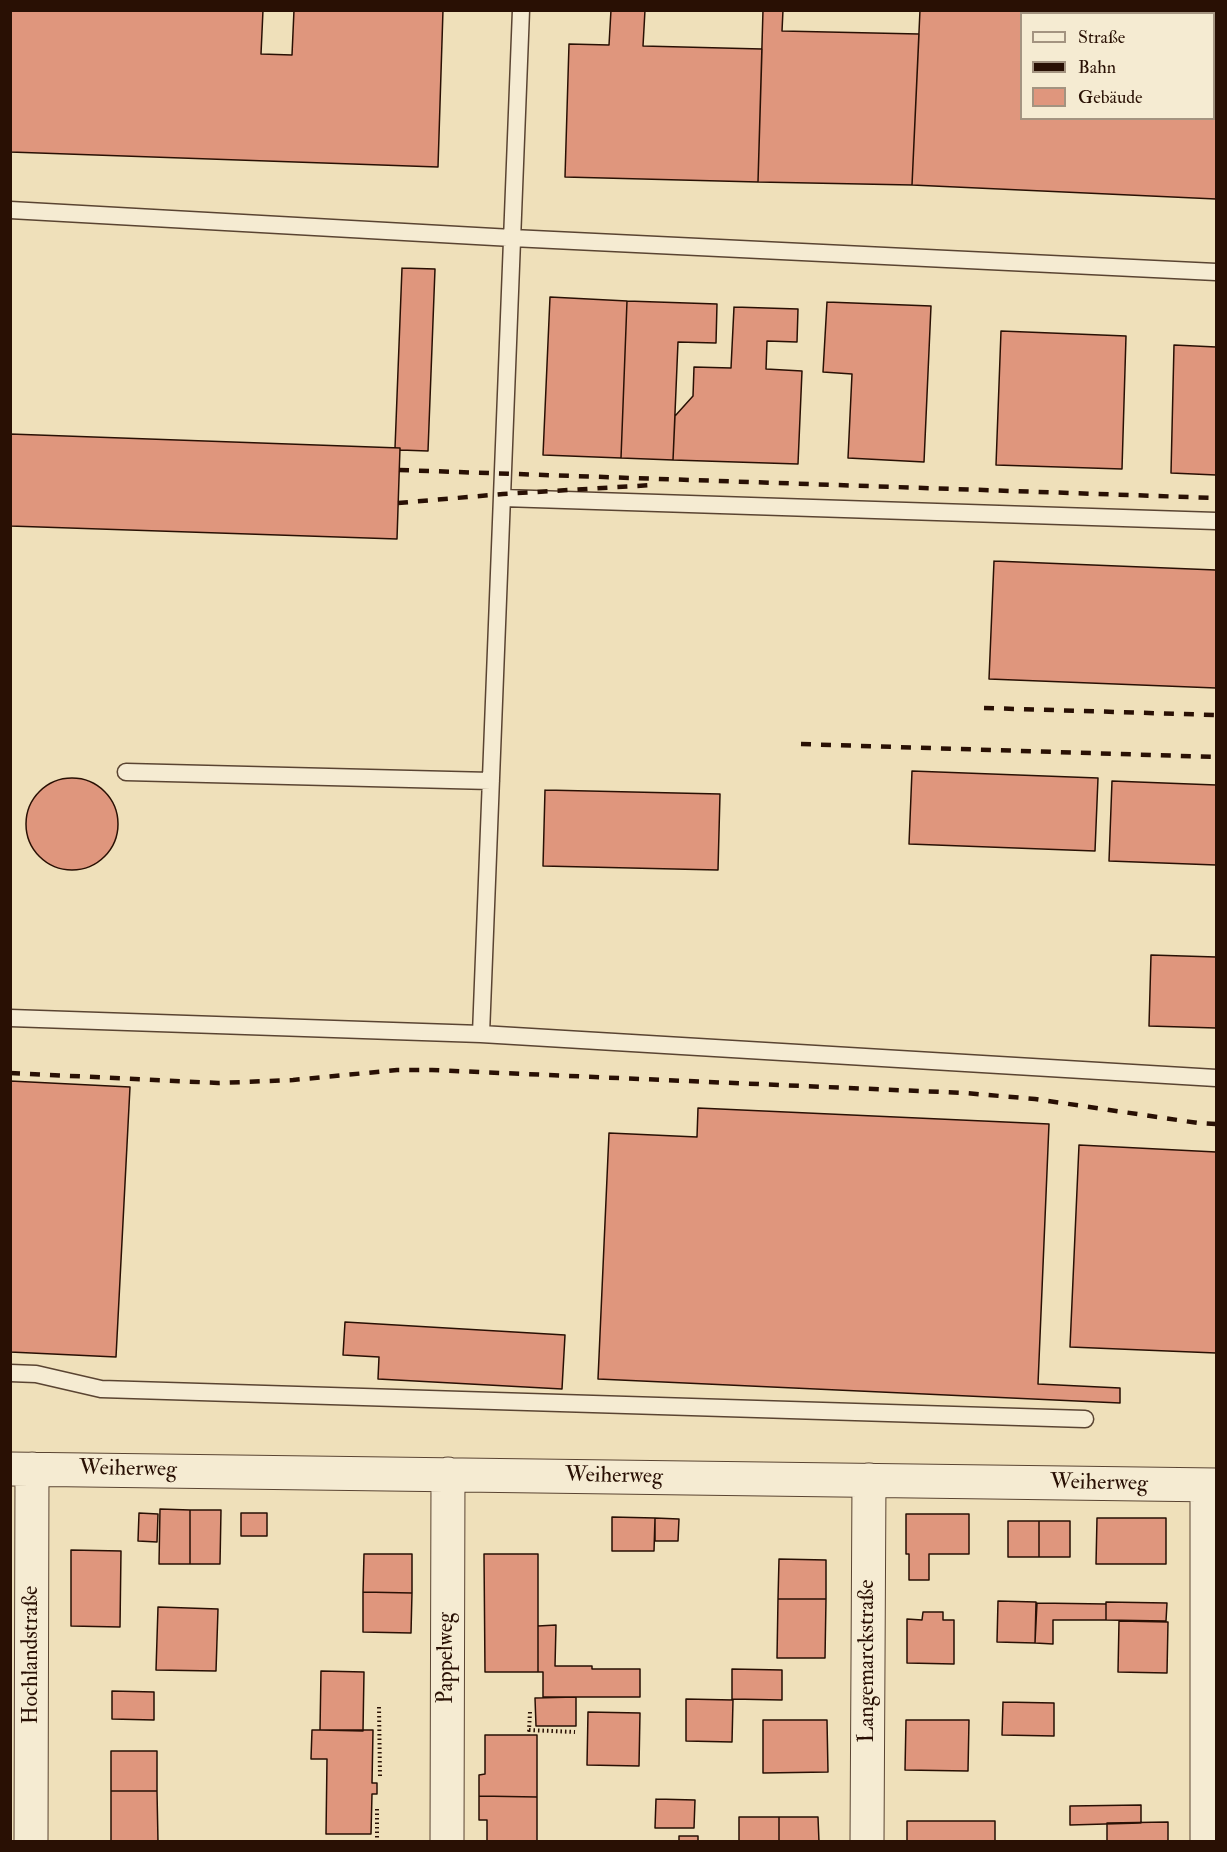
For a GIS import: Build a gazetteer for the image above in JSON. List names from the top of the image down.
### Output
{
  "streets": {
    "street": [
      "Weiherweg",
      "Hochlandstraße",
      "Pappelweg",
      "Langemarckstraße"
    ]
  },
  "crossings": [
    ["Weiherweg", "Hochlandstraße"],
    ["Weiherweg", "Pappelweg"],
    ["Weiherweg", "Langemarckstraße"]
  ],
  "legend": ["Straße", "Bahn", "Gebäude"]
}
